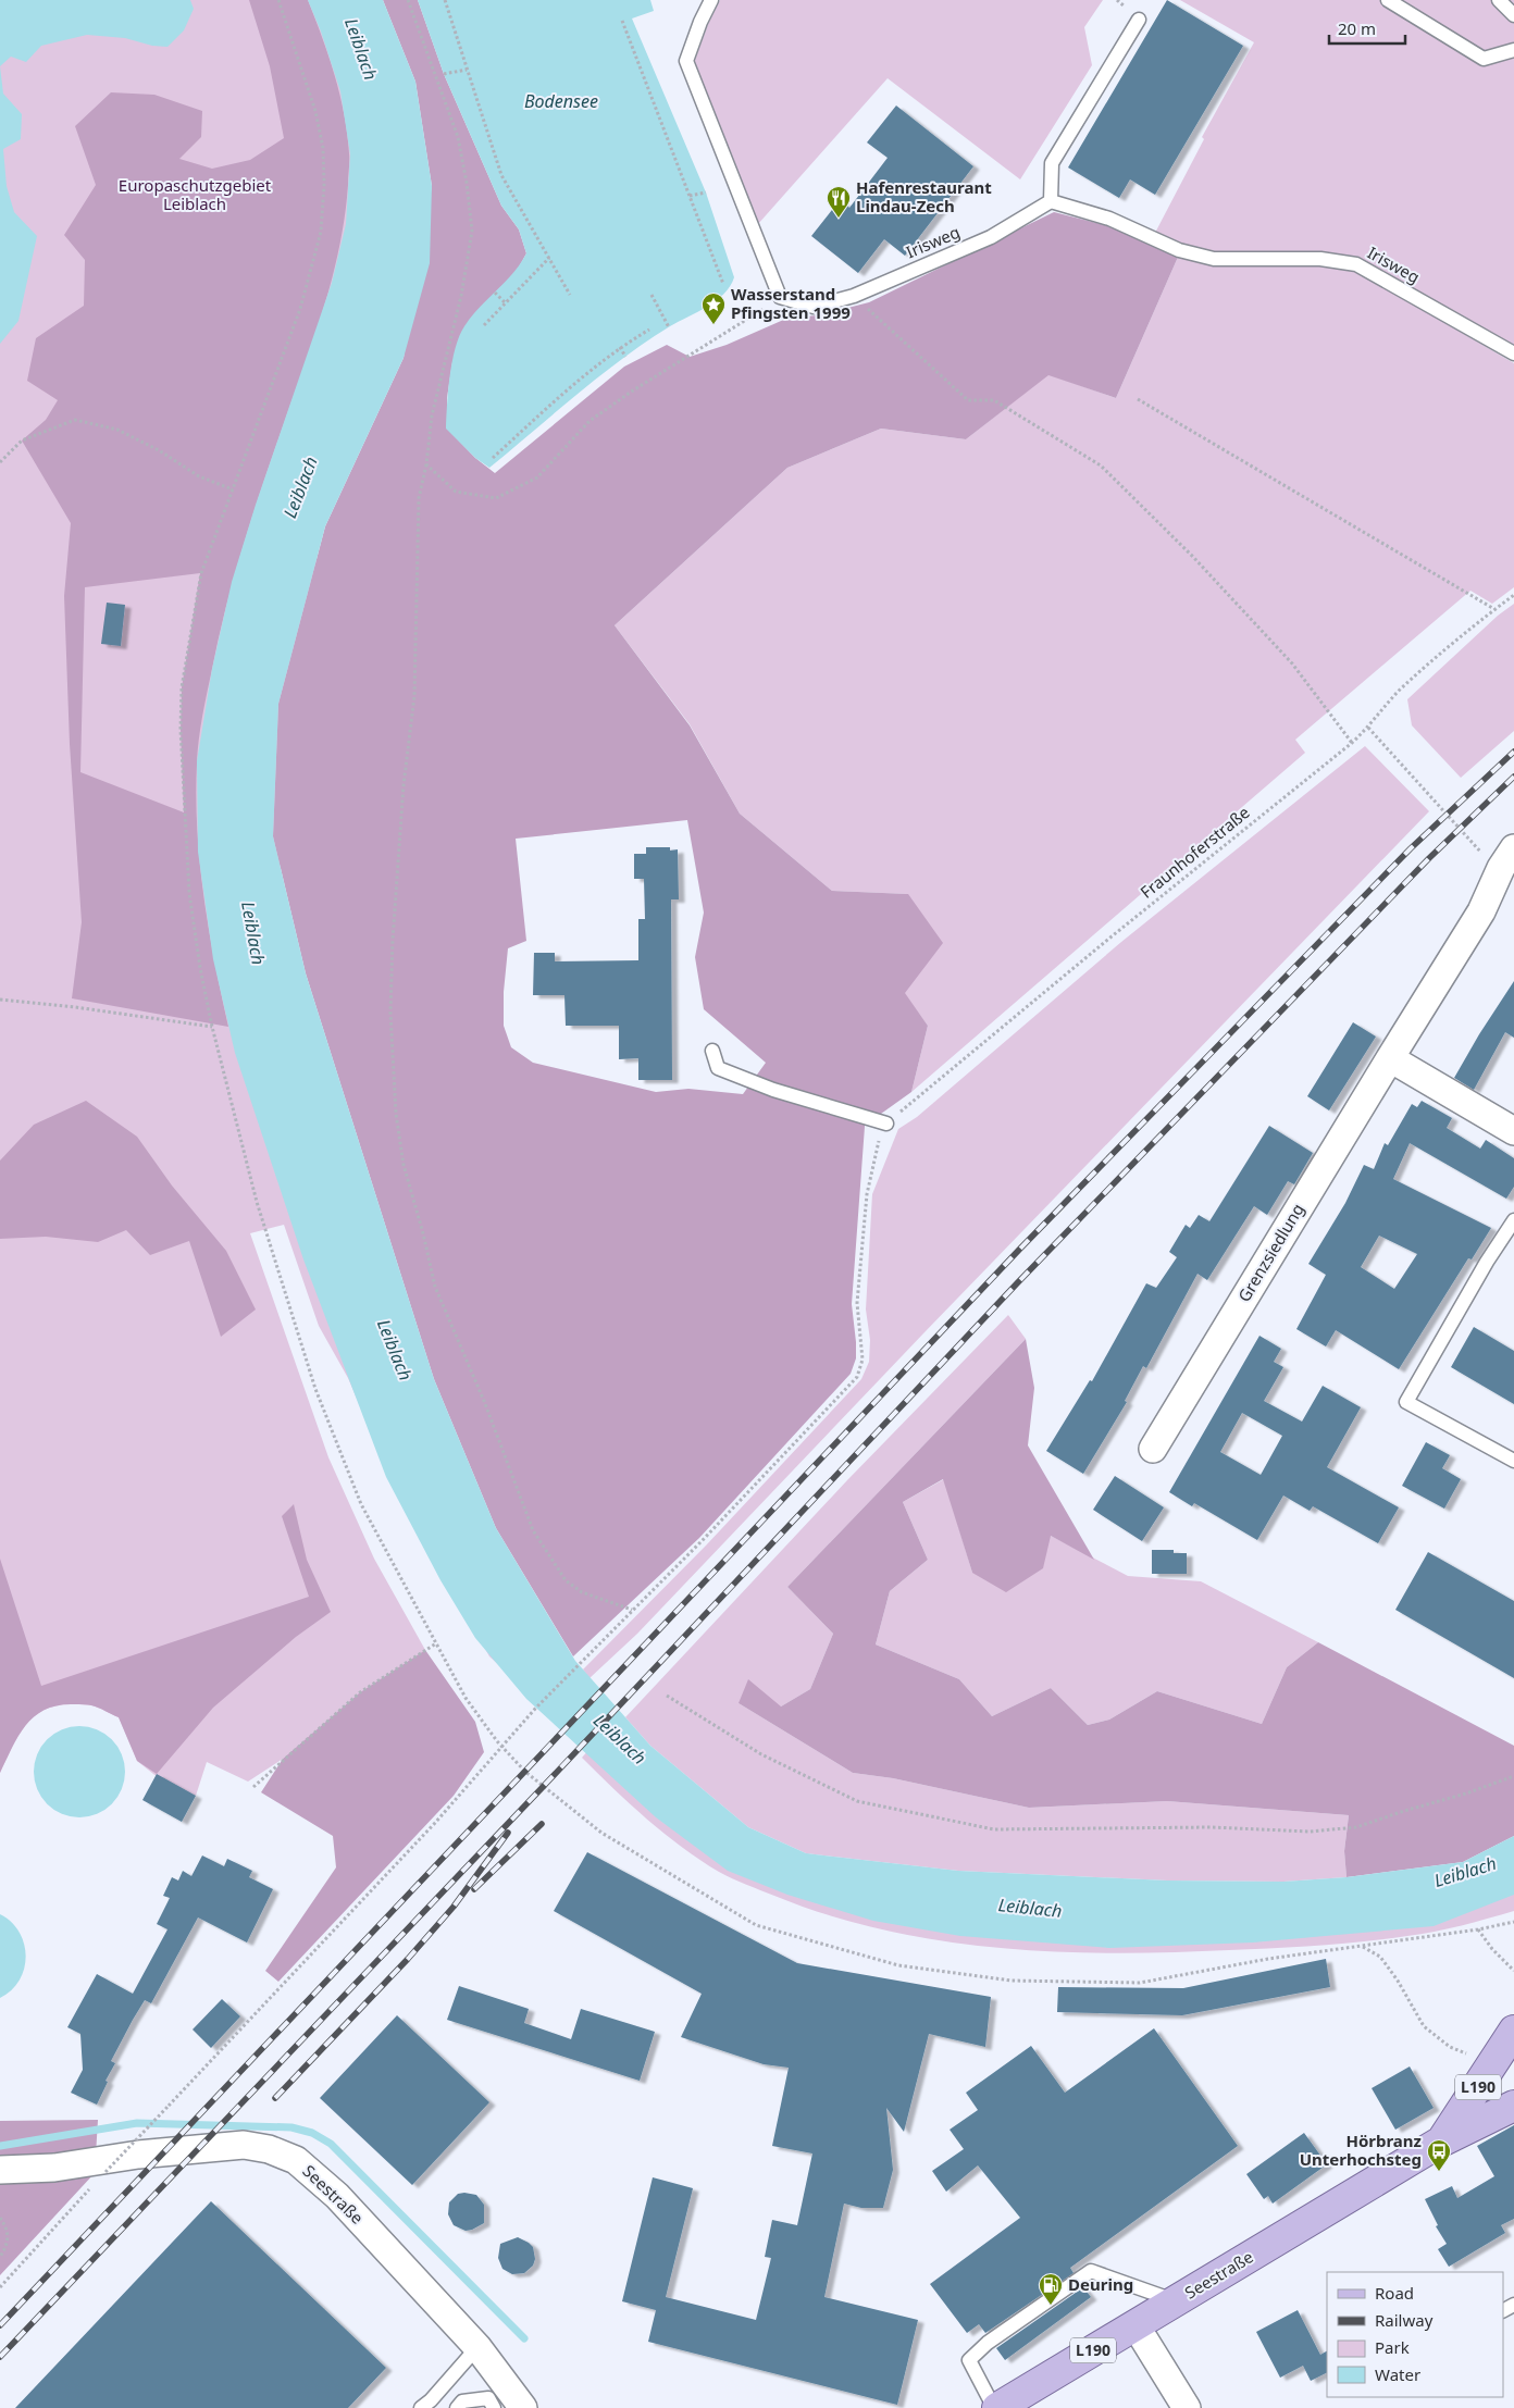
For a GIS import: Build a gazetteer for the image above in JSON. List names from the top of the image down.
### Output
{
  "streets": {
    "main road": ["L190", "Seestraße"],
    "street": ["Grenzsiedlung"],
    "lane": ["Irisweg"],
    "path": ["Fraunhoferstraße"]
  },
  "water": ["Leiblach", "Bodensee"],
  "parks": ["Europaschutzgebiet Leiblach"],
  "places": {
    "restaurant": ["Hafenrestaurant Lindau-Zech"],
    "place": ["Wasserstand Pfingsten 1999"],
    "bus stop": ["Hörbranz Unterhochsteg"],
    "fuel station": ["Deuring"]
  },
  "legend": [
    "Road",
    "Railway",
    "Park",
    "Water"
  ],
  "scale_bar": "20 m"
}
